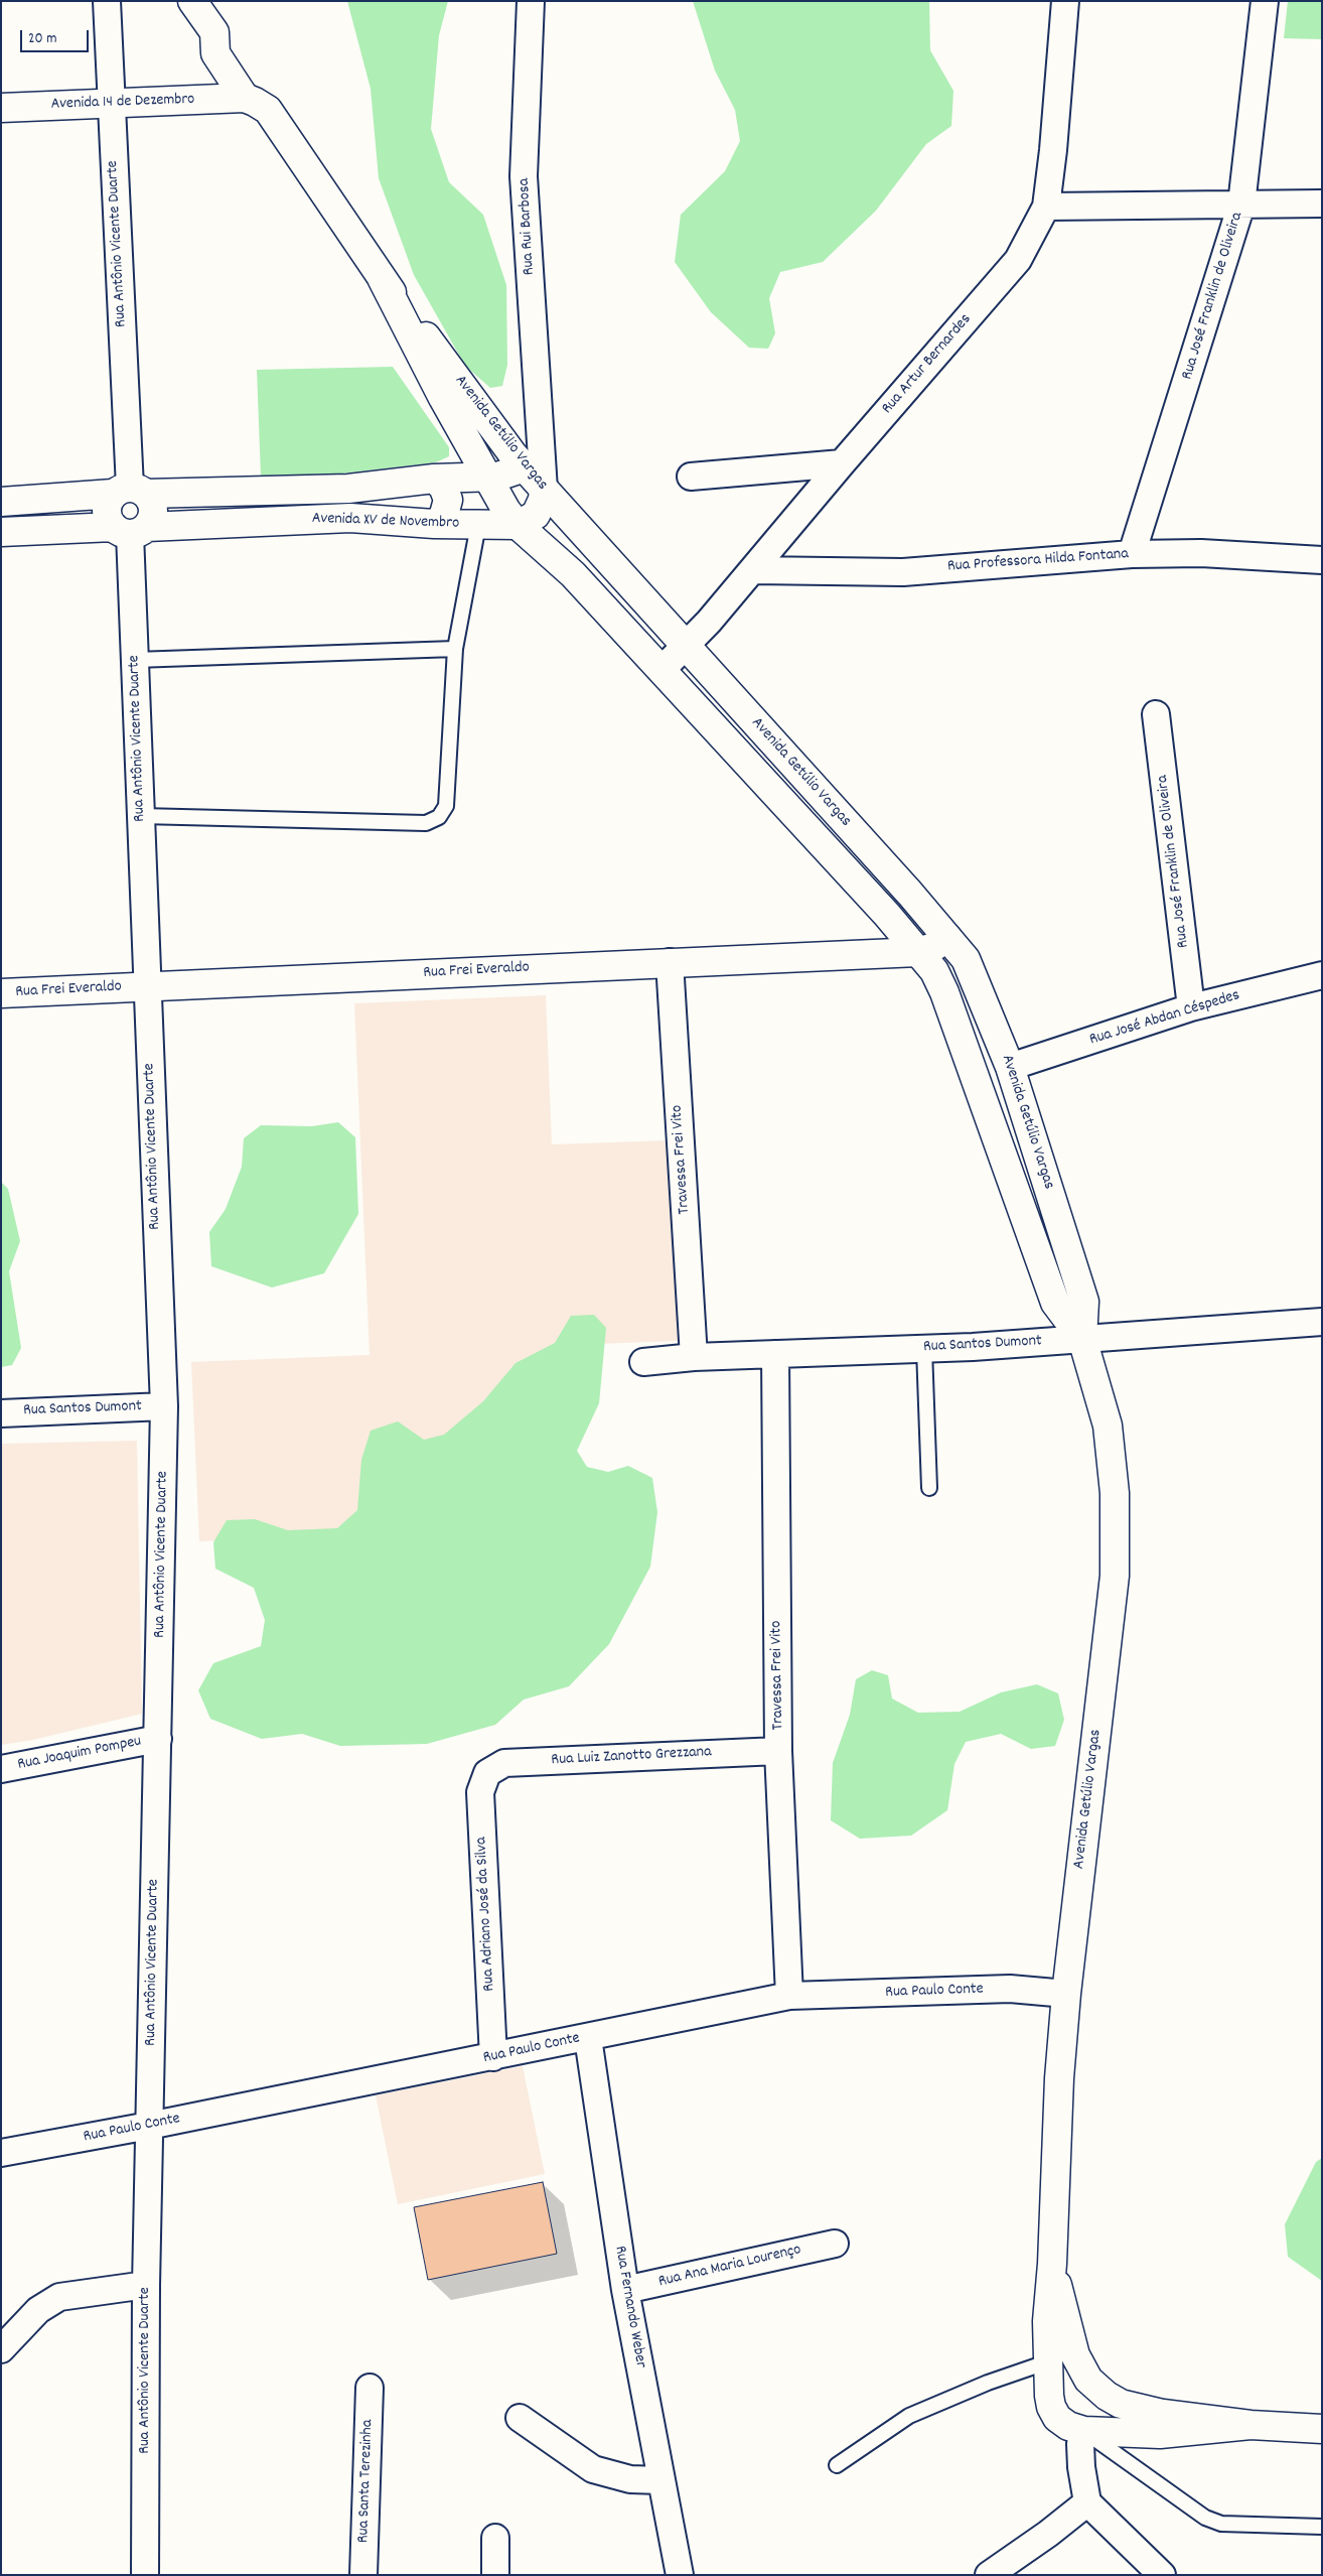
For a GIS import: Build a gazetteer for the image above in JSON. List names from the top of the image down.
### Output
{
  "streets": {
    "main road": [
      "Avenida 14 de Dezembro",
      "Avenida Getúlio Vargas",
      "Avenida XV de Novembro",
      "Rua Frei Everaldo"
    ],
    "street": [
      "Rua Rui Barbosa",
      "Rua Antônio Vicente Duarte",
      "Rua José Franklin de Oliveira",
      "Rua Artur Bernardes",
      "Rua Professora Hilda Fontana",
      "Rua José Abdan Céspedes",
      "Travessa Frei Vito",
      "Rua Santos Dumont",
      "Rua Joaquim Pompeu",
      "Rua Luiz Zanotto Grezzana",
      "Rua Adriano José da Silva",
      "Rua Paulo Conte",
      "Rua Ana Maria Lourenço",
      "Rua Fernando Weber",
      "Rua Santa Terezinha"
    ]
  },
  "crossings": [
    ["Avenida 14 de Dezembro", "Rua Antônio Vicente Duarte"],
    ["Avenida 14 de Dezembro", "Avenida Getúlio Vargas"],
    ["Rua Rui Barbosa", "Avenida Getúlio Vargas"],
    ["Rua Rui Barbosa", "Avenida XV de Novembro"],
    ["Rua Antônio Vicente Duarte", "Avenida XV de Novembro"],
    ["Rua Antônio Vicente Duarte", "Rua Frei Everaldo"],
    ["Rua Antônio Vicente Duarte", "Rua Santos Dumont"],
    ["Rua Antônio Vicente Duarte", "Rua Joaquim Pompeu"],
    ["Rua Antônio Vicente Duarte", "Rua Paulo Conte"],
    ["Rua José Franklin de Oliveira", "Rua Professora Hilda Fontana"],
    ["Rua José Franklin de Oliveira", "Rua José Abdan Céspedes"],
    ["Rua Artur Bernardes", "Avenida Getúlio Vargas"],
    ["Rua Artur Bernardes", "Rua Professora Hilda Fontana"],
    ["Avenida Getúlio Vargas", "Avenida XV de Novembro"],
    ["Avenida Getúlio Vargas", "Rua Frei Everaldo"],
    ["Avenida Getúlio Vargas", "Rua José Abdan Céspedes"],
    ["Avenida Getúlio Vargas", "Rua Santos Dumont"],
    ["Avenida Getúlio Vargas", "Rua Paulo Conte"],
    ["Rua Frei Everaldo", "Travessa Frei Vito"],
    ["Travessa Frei Vito", "Rua Santos Dumont"],
    ["Travessa Frei Vito", "Rua Luiz Zanotto Grezzana"],
    ["Travessa Frei Vito", "Rua Paulo Conte"],
    ["Rua Luiz Zanotto Grezzana", "Rua Adriano José da Silva"],
    ["Rua Adriano José da Silva", "Rua Paulo Conte"],
    ["Rua Paulo Conte", "Rua Fernando Weber"],
    ["Rua Ana Maria Lourenço", "Rua Fernando Weber"]
  ],
  "scale_bar": "20 m"
}
